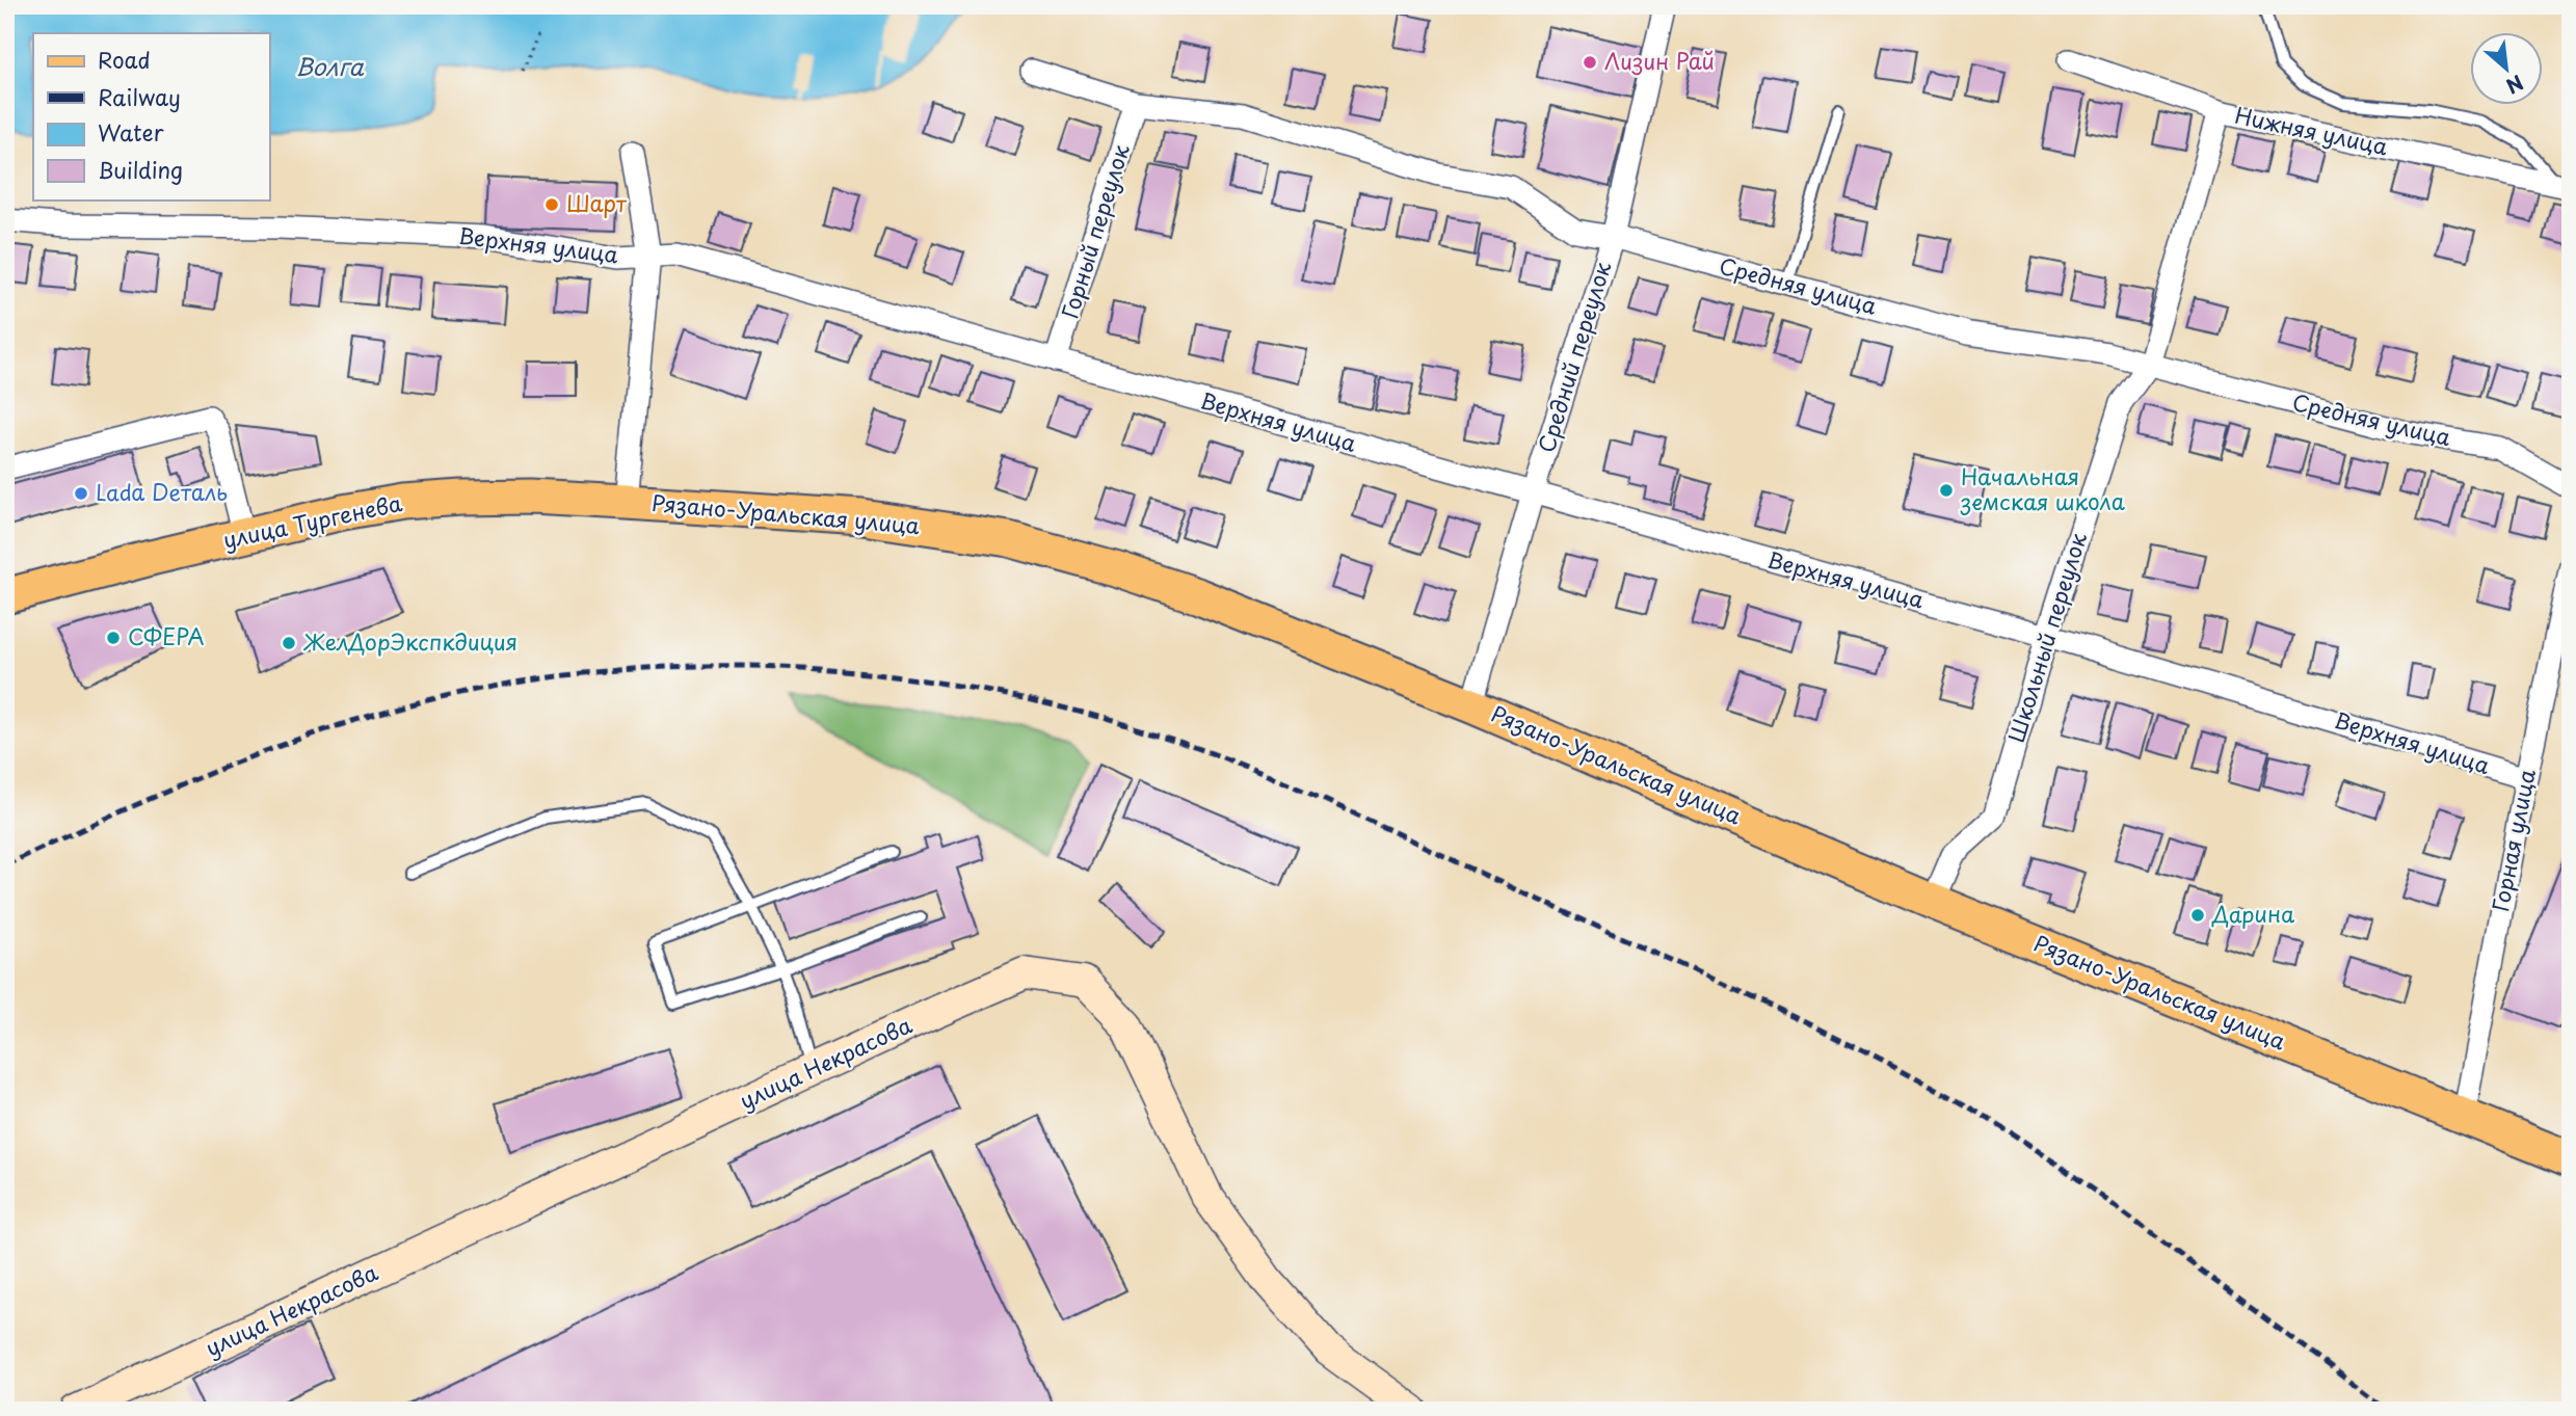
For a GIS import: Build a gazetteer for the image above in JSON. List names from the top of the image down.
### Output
{
  "streets": {
    "main road": ["Рязано-Уральская улица", "улица Тургенева"],
    "street": [
      "Нижняя улица",
      "Горный переулок",
      "Верхняя улица",
      "Средняя улица",
      "Средний переулок",
      "Школьный переулок",
      "Горная улица",
      "улица Некрасова"
    ]
  },
  "crossings": [
    ["Нижняя улица", "Школьный переулок"],
    ["Горный переулок", "Верхняя улица"],
    ["Горный переулок", "Средняя улица"],
    ["Верхняя улица", "Средний переулок"],
    ["Верхняя улица", "Школьный переулок"],
    ["Верхняя улица", "Горная улица"],
    ["Средняя улица", "Средний переулок"],
    ["Средняя улица", "Школьный переулок"],
    ["Средний переулок", "Рязано-Уральская улица"],
    ["Рязано-Уральская улица", "улица Тургенева"],
    ["Рязано-Уральская улица", "Школьный переулок"],
    ["Рязано-Уральская улица", "Горная улица"]
  ],
  "water": ["Волга"],
  "places": [
    "Лизин Рай",
    "Шарт",
    "Начальная земская школа",
    "Lada Dеталь",
    "СФЕРА",
    "ЖелДорЭкспкдиция",
    "Дарина"
  ],
  "legend": [
    "Road",
    "Railway",
    "Water",
    "Building"
  ],
  "north": "bottom right"
}
